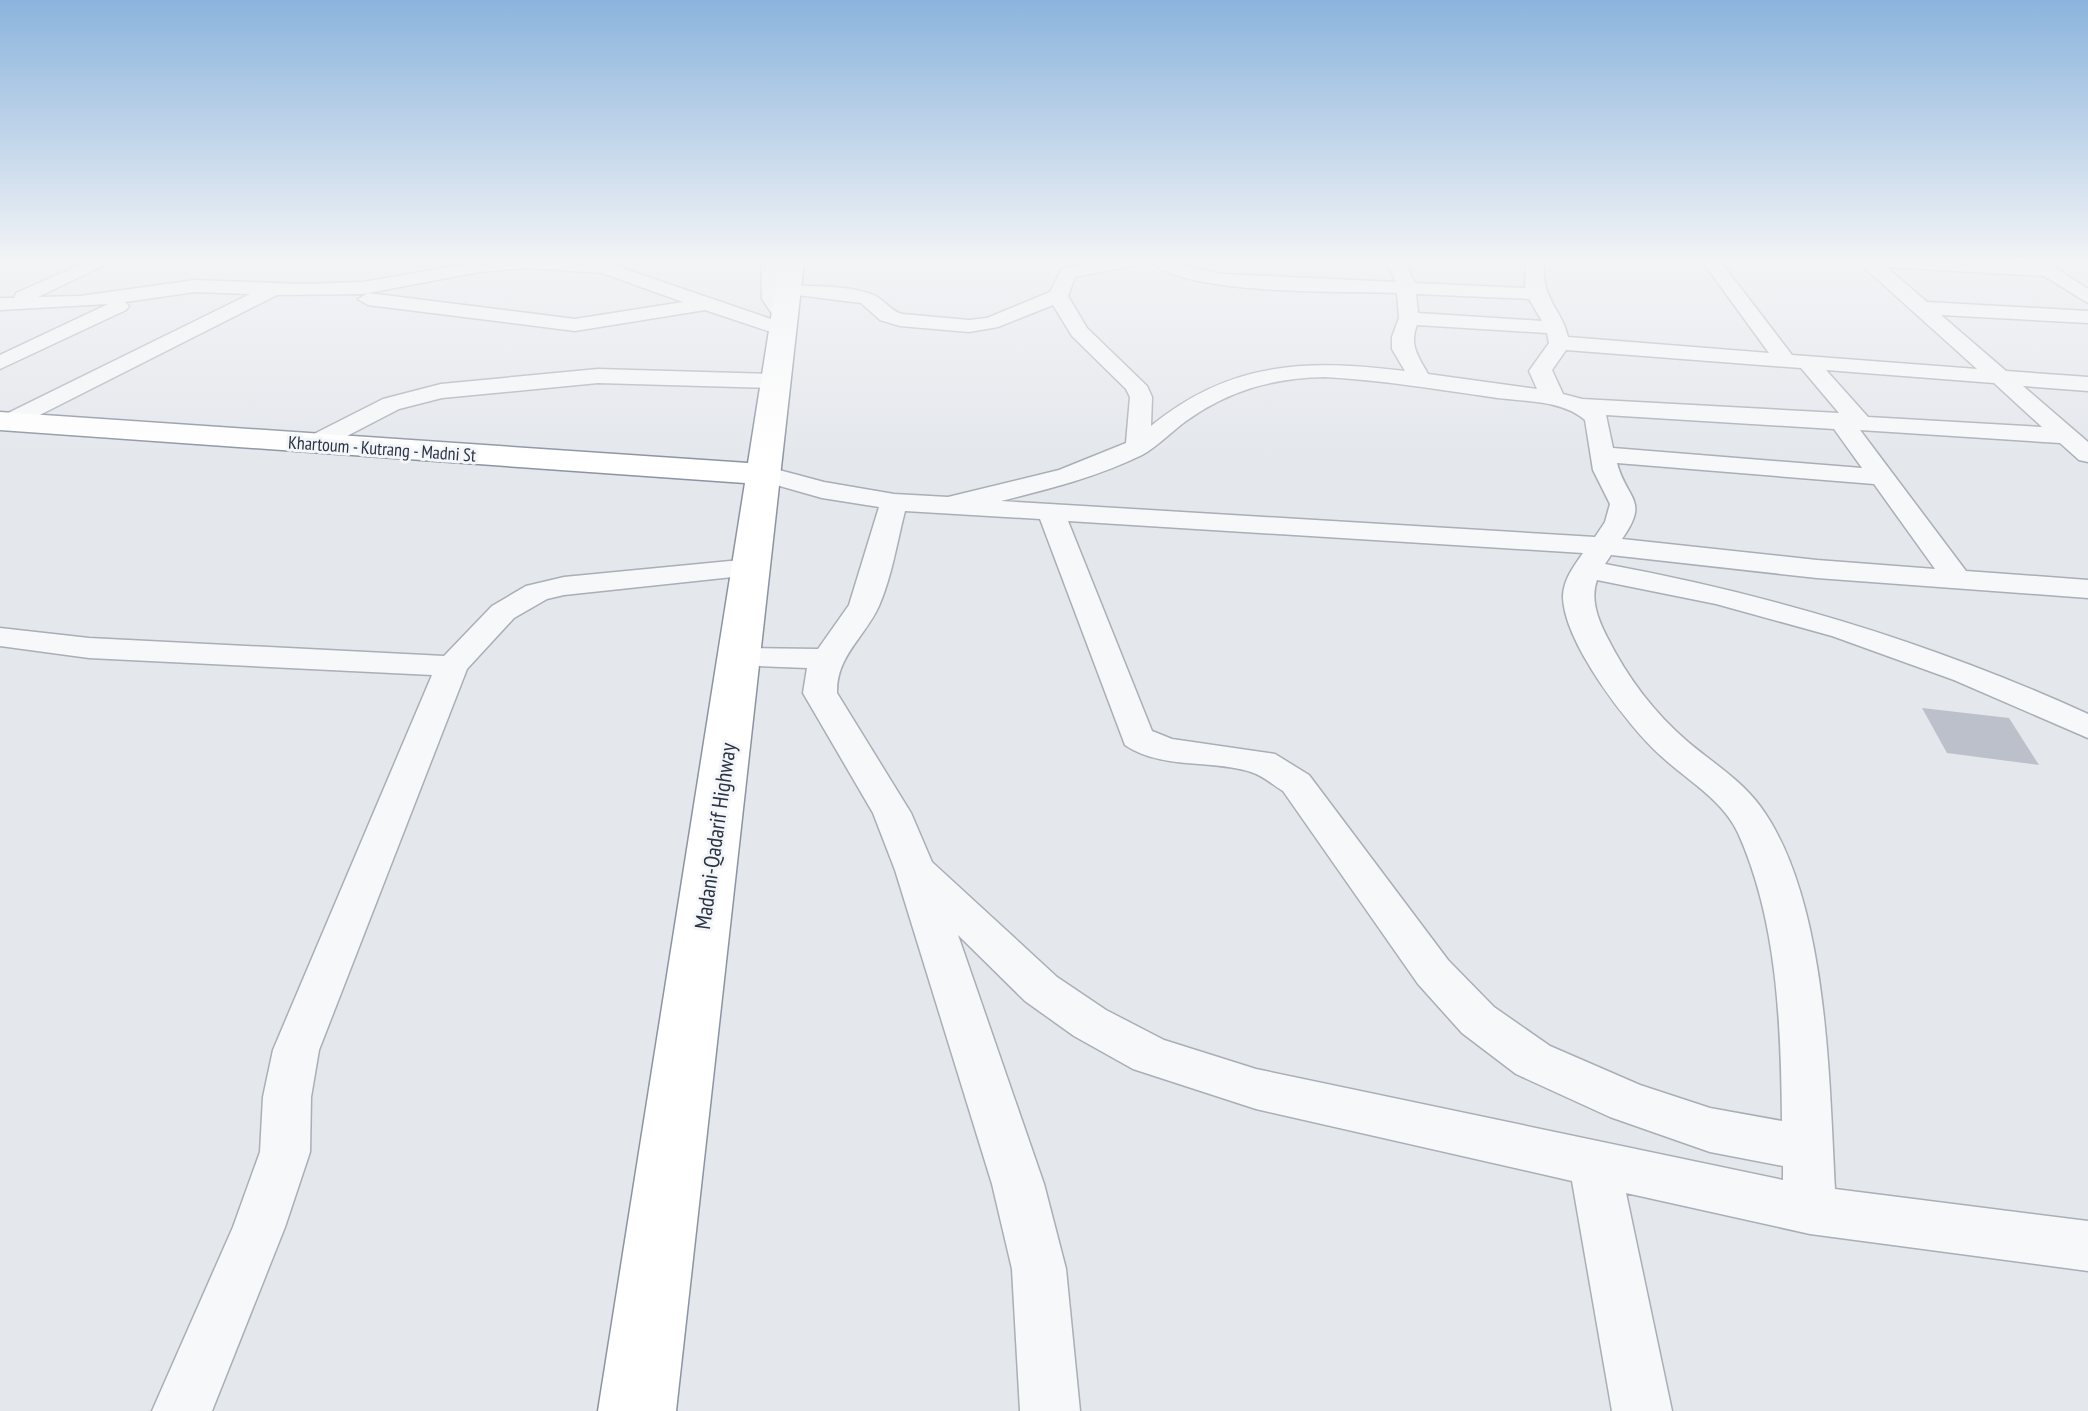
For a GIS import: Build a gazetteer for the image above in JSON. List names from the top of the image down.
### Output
{
  "streets": {
    "highway": ["Khartoum - Kutrang - Madni St", "Madani-Qadarif Highway"]
  },
  "crossings": [
    ["Khartoum - Kutrang - Madni St", "Madani-Qadarif Highway"]
  ]
}
